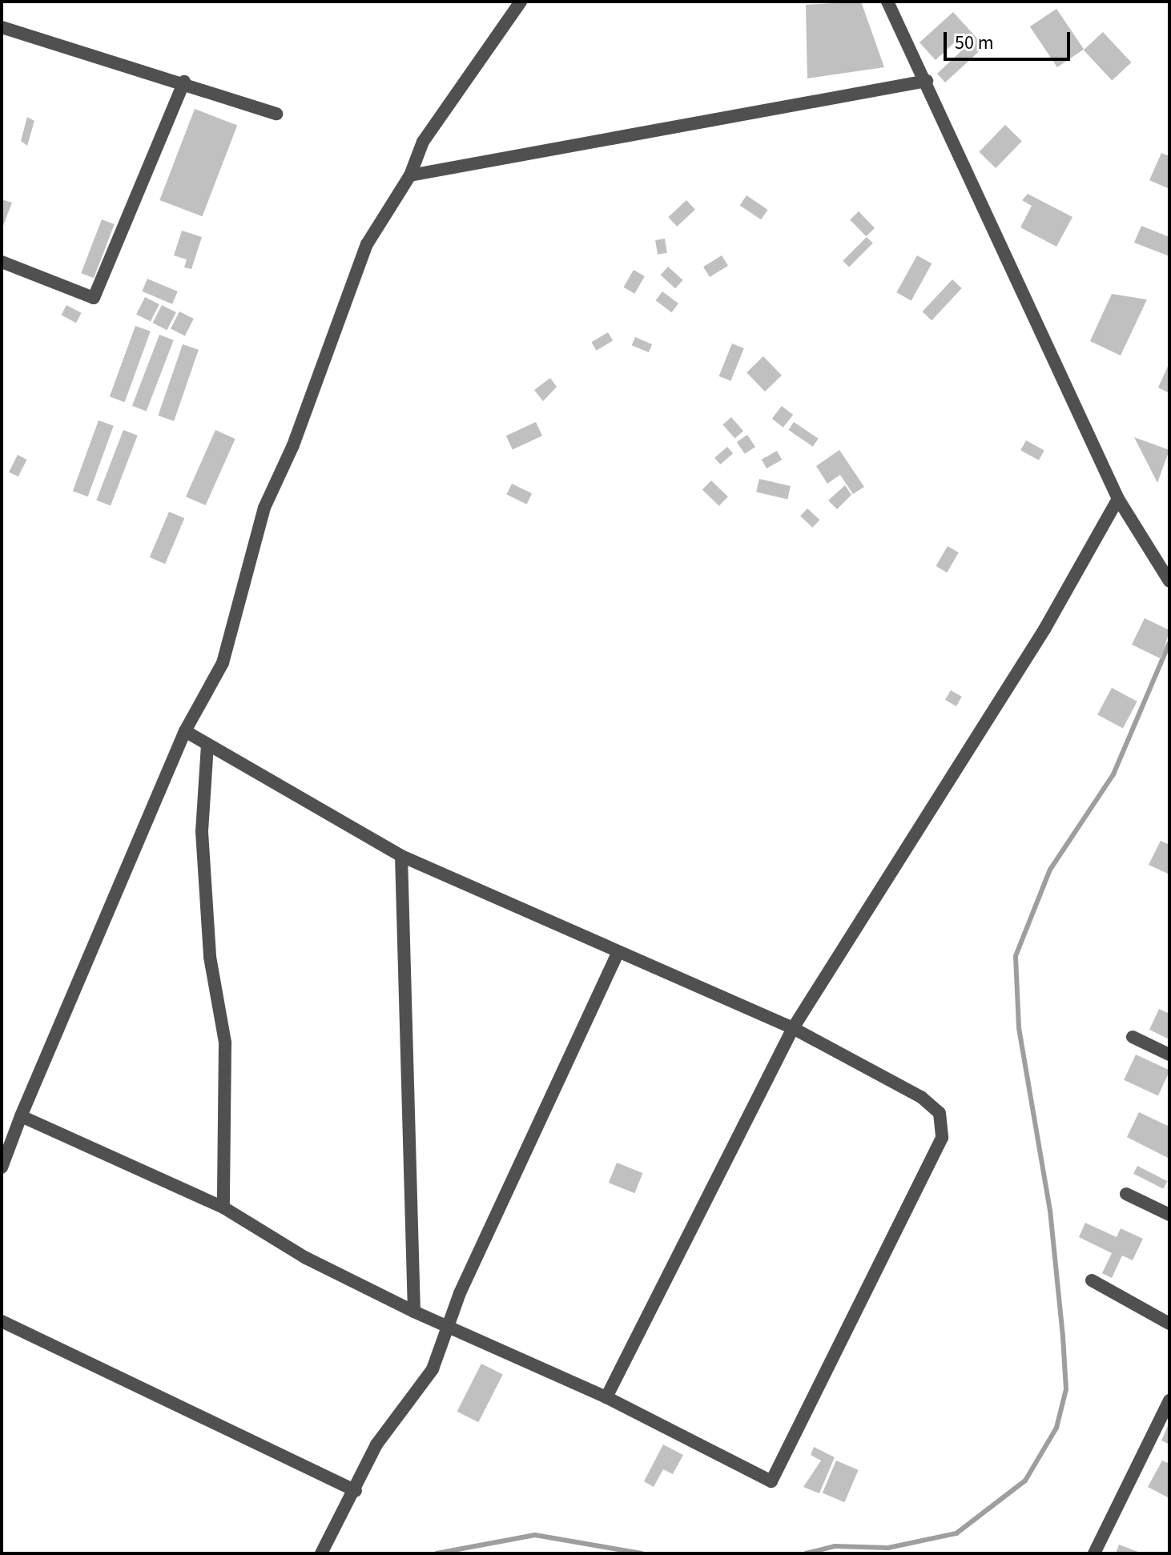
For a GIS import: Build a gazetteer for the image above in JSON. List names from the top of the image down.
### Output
{
  "scale_bar": "50 m"
}
